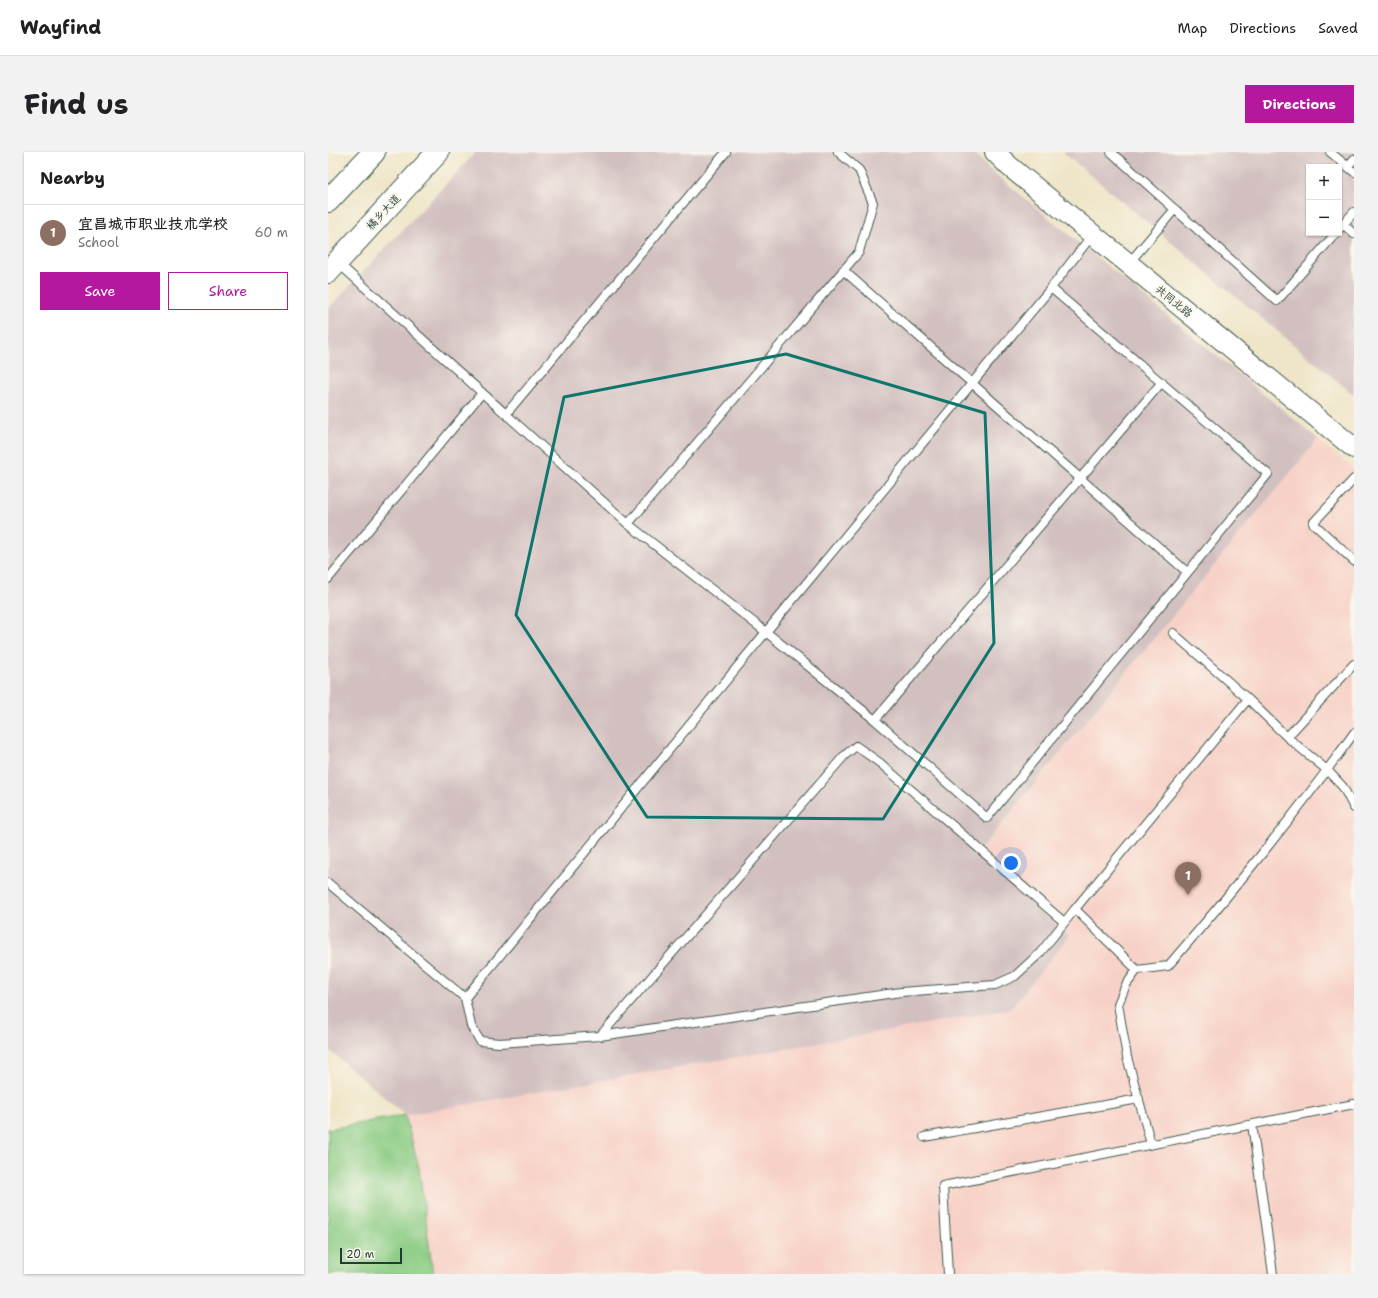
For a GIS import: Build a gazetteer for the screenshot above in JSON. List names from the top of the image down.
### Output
{
  "streets": {
    "main road": ["橘乡大道"],
    "street": ["共同北路"]
  },
  "scale_bar": "20 m",
  "page": {
    "header": "Wayfind",
    "nav": ["Map", "Directions", "Saved"],
    "title": "Find us",
    "buttons": [
      "Directions",
      ["Save", "Share"]
    ],
    "heading": "Nearby",
    "map_buttons": ["+", "−"],
    "list": [
      {
        "mark": "1",
        "name": "宜昌城市职业技术学校",
        "note": "School",
        "value": "60 m"
      }
    ],
    "pins": "1",
    "scale": "20 m"
  }
}
